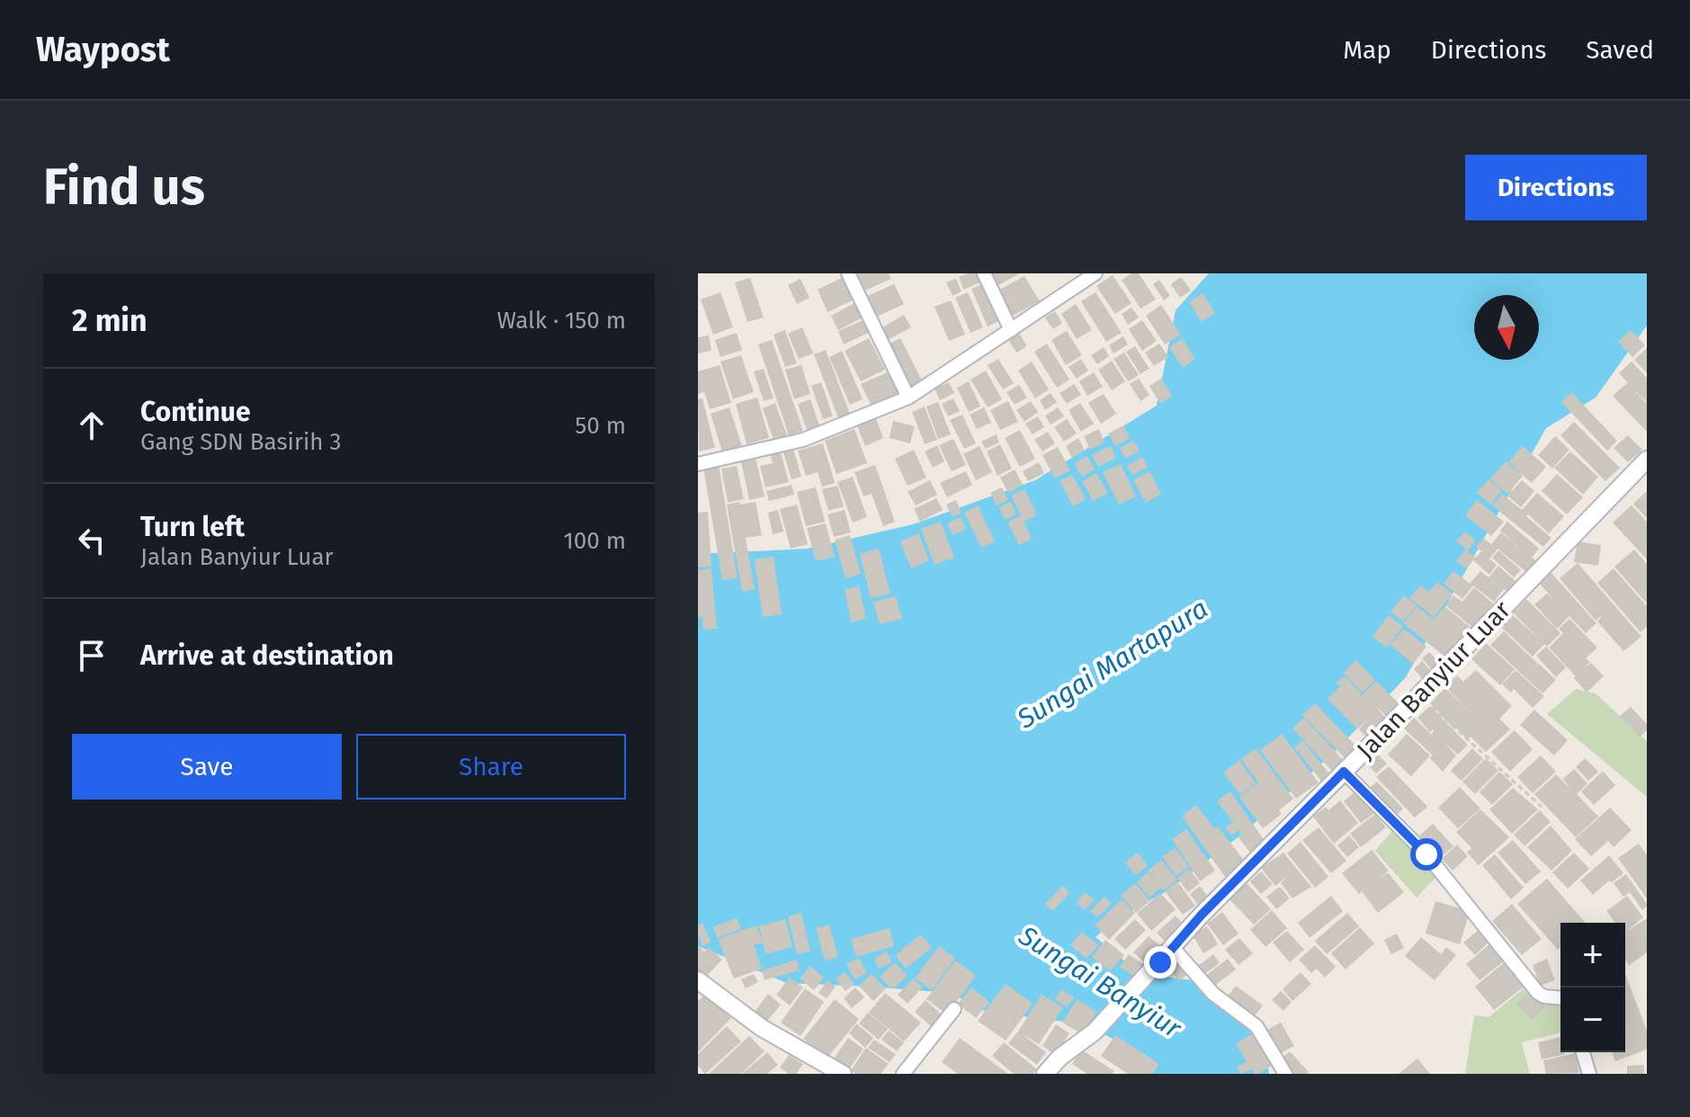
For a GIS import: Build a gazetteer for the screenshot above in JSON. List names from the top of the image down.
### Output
{
  "streets": {
    "street": ["Jalan Banyiur Luar"]
  },
  "water": ["Sungai Martapura", "Sungai Banyiur"],
  "north": "bottom",
  "page": {
    "header": "Waypost",
    "nav": ["Map", "Directions", "Saved"],
    "buttons": [
      "Directions",
      ["Save", "Share"]
    ],
    "title": "Find us",
    "heading": ["2 min", "Walk · 150 m"],
    "list": [
      ["Continue", "Gang SDN Basirih 3", "50 m"],
      ["Turn left", "Jalan Banyiur Luar", "100 m"],
      "Arrive at destination"
    ],
    "map_buttons": ["+", "−"]
  }
}
